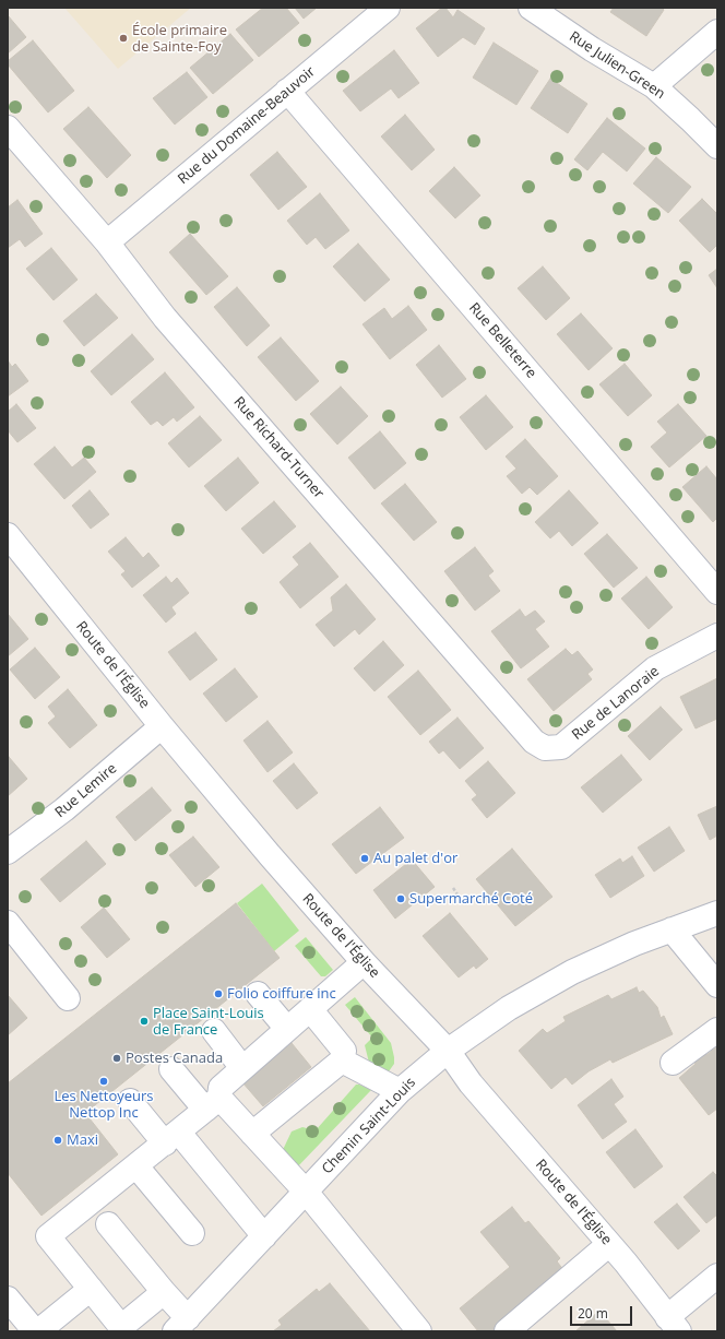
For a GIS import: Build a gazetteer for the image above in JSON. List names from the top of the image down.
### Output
{
  "streets": {
    "street": [
      "Rue Julien-Green",
      "Rue du Domaine-Beauvoir",
      "Rue Belleterre",
      "Rue Richard-Turner",
      "Route de l'Église",
      "Rue de Lanoraie",
      "Rue Lemire",
      "Chemin Saint-Louis"
    ]
  },
  "crossings": [
    ["Rue du Domaine-Beauvoir", "Rue Belleterre"],
    ["Rue du Domaine-Beauvoir", "Rue Richard-Turner"],
    ["Rue Richard-Turner", "Rue de Lanoraie"],
    ["Route de l'Église", "Rue Lemire"],
    ["Route de l'Église", "Chemin Saint-Louis"]
  ],
  "places": [
    "École primaire de Sainte-Foy",
    "Au palet d'or",
    "Supermarché Coté",
    "Folio coiffure inc",
    "Place Saint-Louis de France",
    "Postes Canada",
    "Les Nettoyeurs Nettop Inc",
    "Maxi"
  ],
  "scale_bar": "20 m"
}
